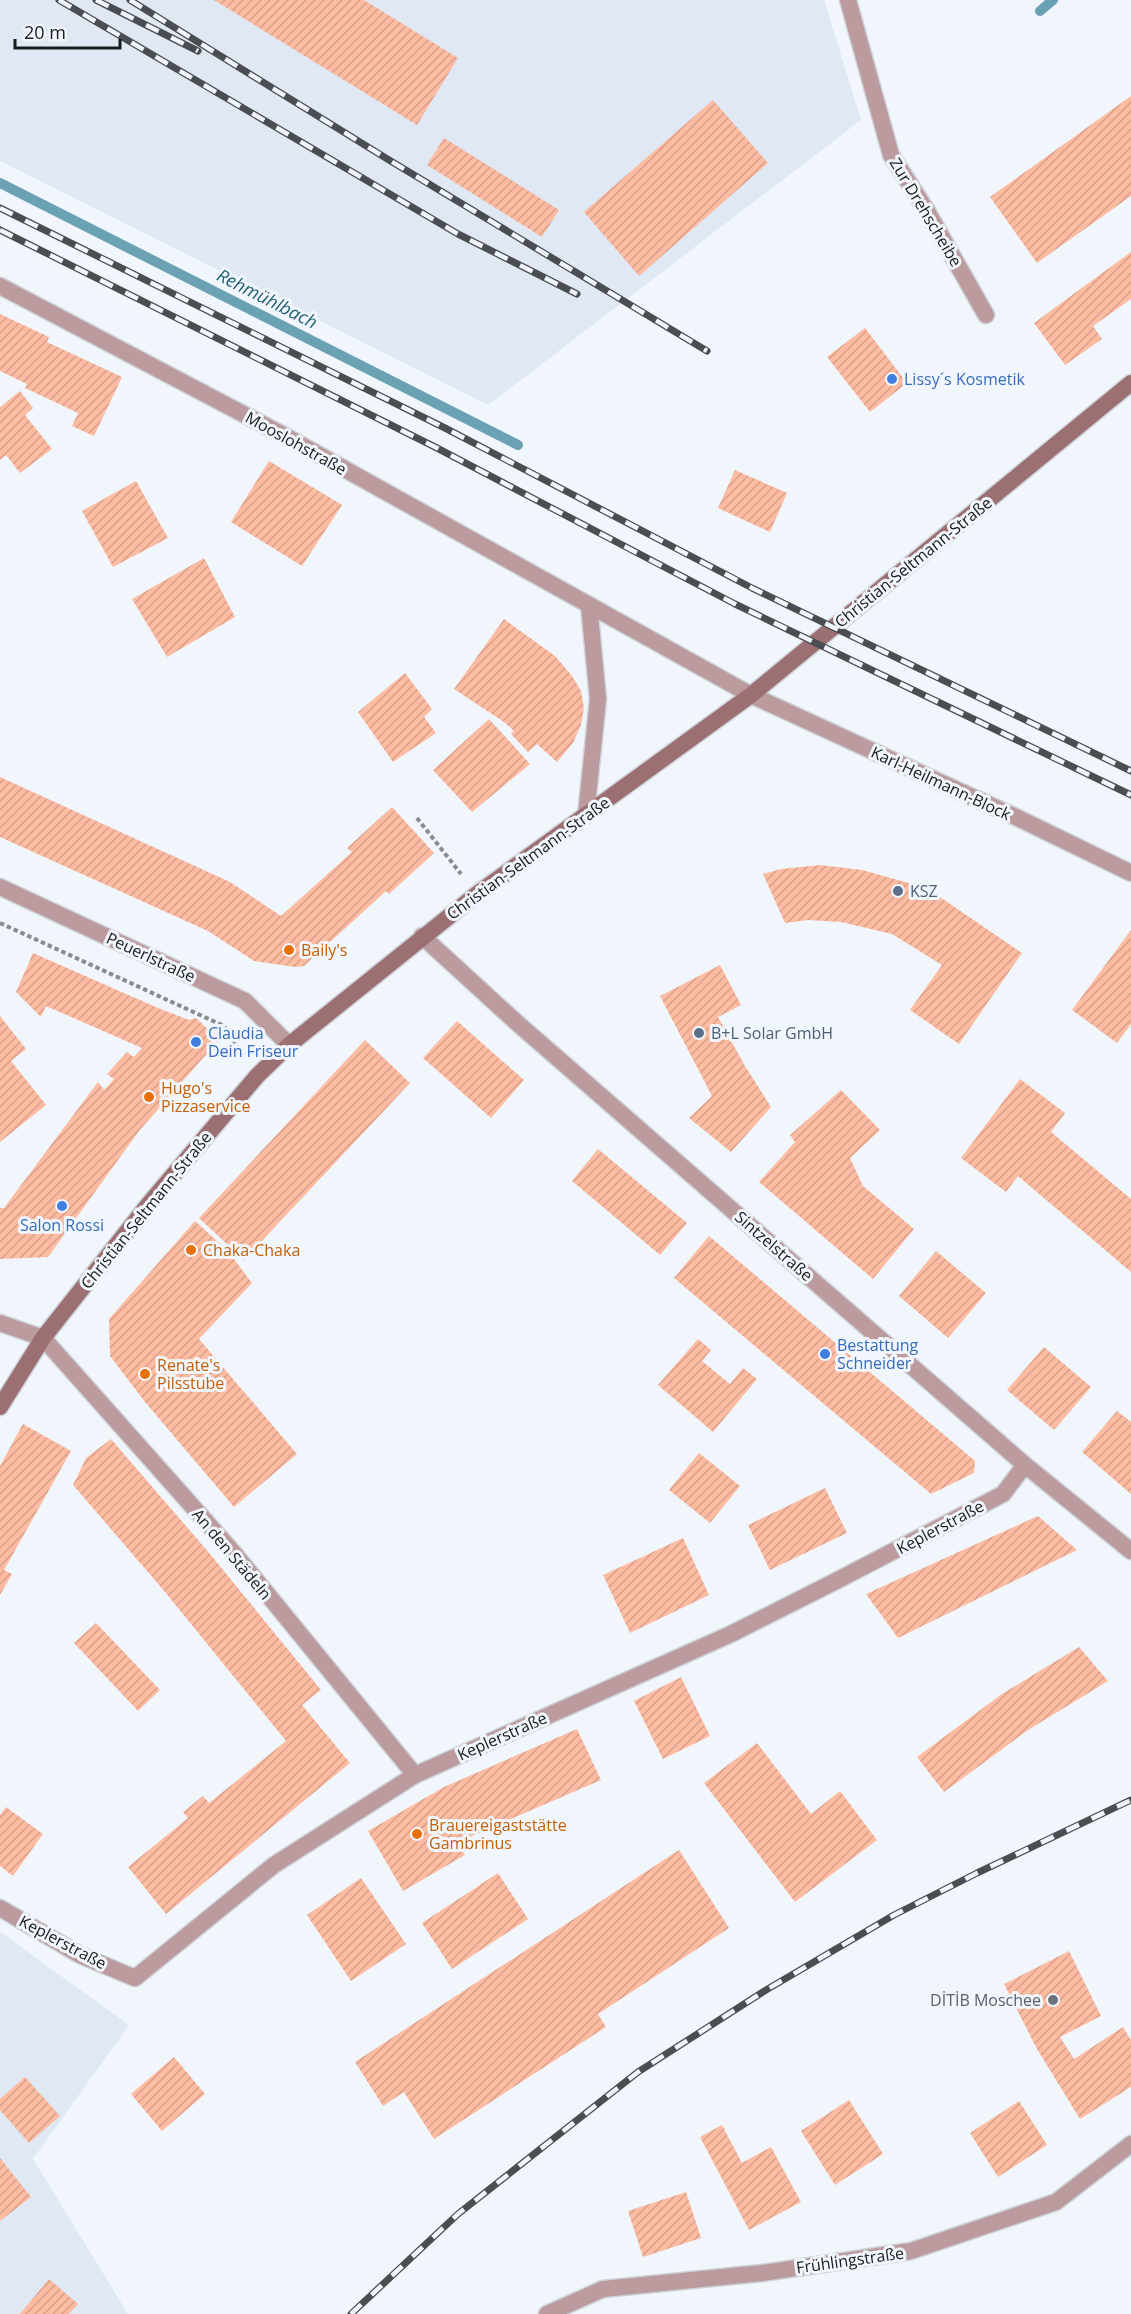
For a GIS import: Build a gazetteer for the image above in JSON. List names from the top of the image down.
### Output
{
  "streets": {
    "main road": ["Christian-Seltmann-Straße"],
    "street": [
      "Zur Drehscheibe",
      "Mooslohstraße",
      "Karl-Heilmann-Block",
      "Peuerlstraße",
      "Sintzelstraße",
      "Keplerstraße",
      "An den Städeln",
      "Frühlingstraße"
    ]
  },
  "crossings": [
    ["Mooslohstraße", "Christian-Seltmann-Straße"],
    ["Mooslohstraße", "Karl-Heilmann-Block"],
    ["Christian-Seltmann-Straße", "Karl-Heilmann-Block"],
    ["Christian-Seltmann-Straße", "Peuerlstraße"],
    ["Christian-Seltmann-Straße", "Sintzelstraße"],
    ["Christian-Seltmann-Straße", "An den Städeln"],
    ["Sintzelstraße", "Keplerstraße"],
    ["Keplerstraße", "An den Städeln"]
  ],
  "water": ["Rehmühlbach"],
  "places": [
    "Lissy´s Kosmetik",
    "KSZ",
    "Baily's",
    "B+L Solar GmbH",
    "Claudia Dein Friseur",
    "Hugo's Pizzaservice",
    "Salon Rossi",
    "Chaka-Chaka",
    "Bestattung Schneider",
    "Renate's Pilsstube",
    "Brauereigaststätte Gambrinus",
    "DİTİB Moschee"
  ],
  "scale_bar": "20 m"
}
